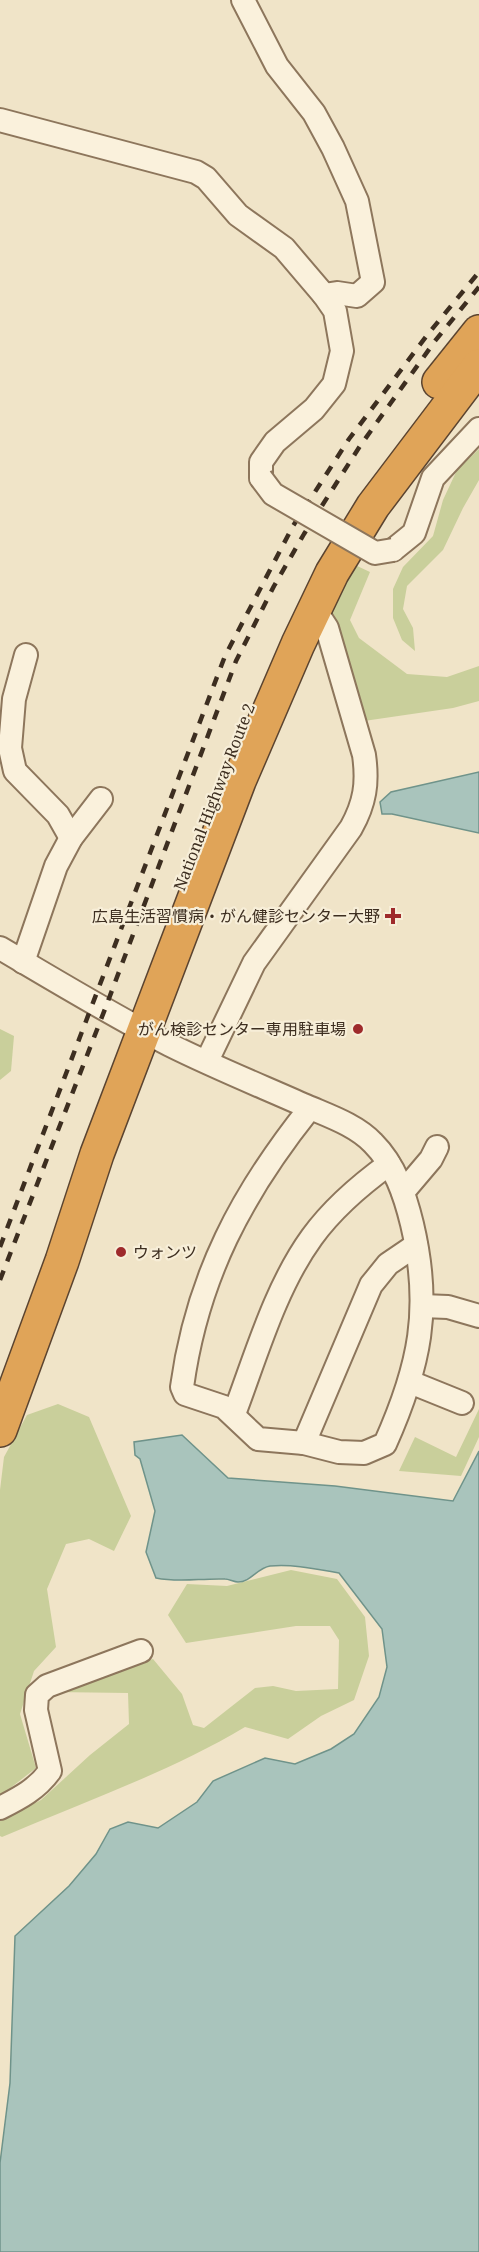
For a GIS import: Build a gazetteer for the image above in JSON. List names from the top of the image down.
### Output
{
  "streets": {
    "highway": ["National Highway Route 2"]
  },
  "places": {
    "health": ["広島生活習慣病・がん健診センター大野"],
    "other": ["がん検診センター専用駐車場", "ウォンツ"]
  }
}
